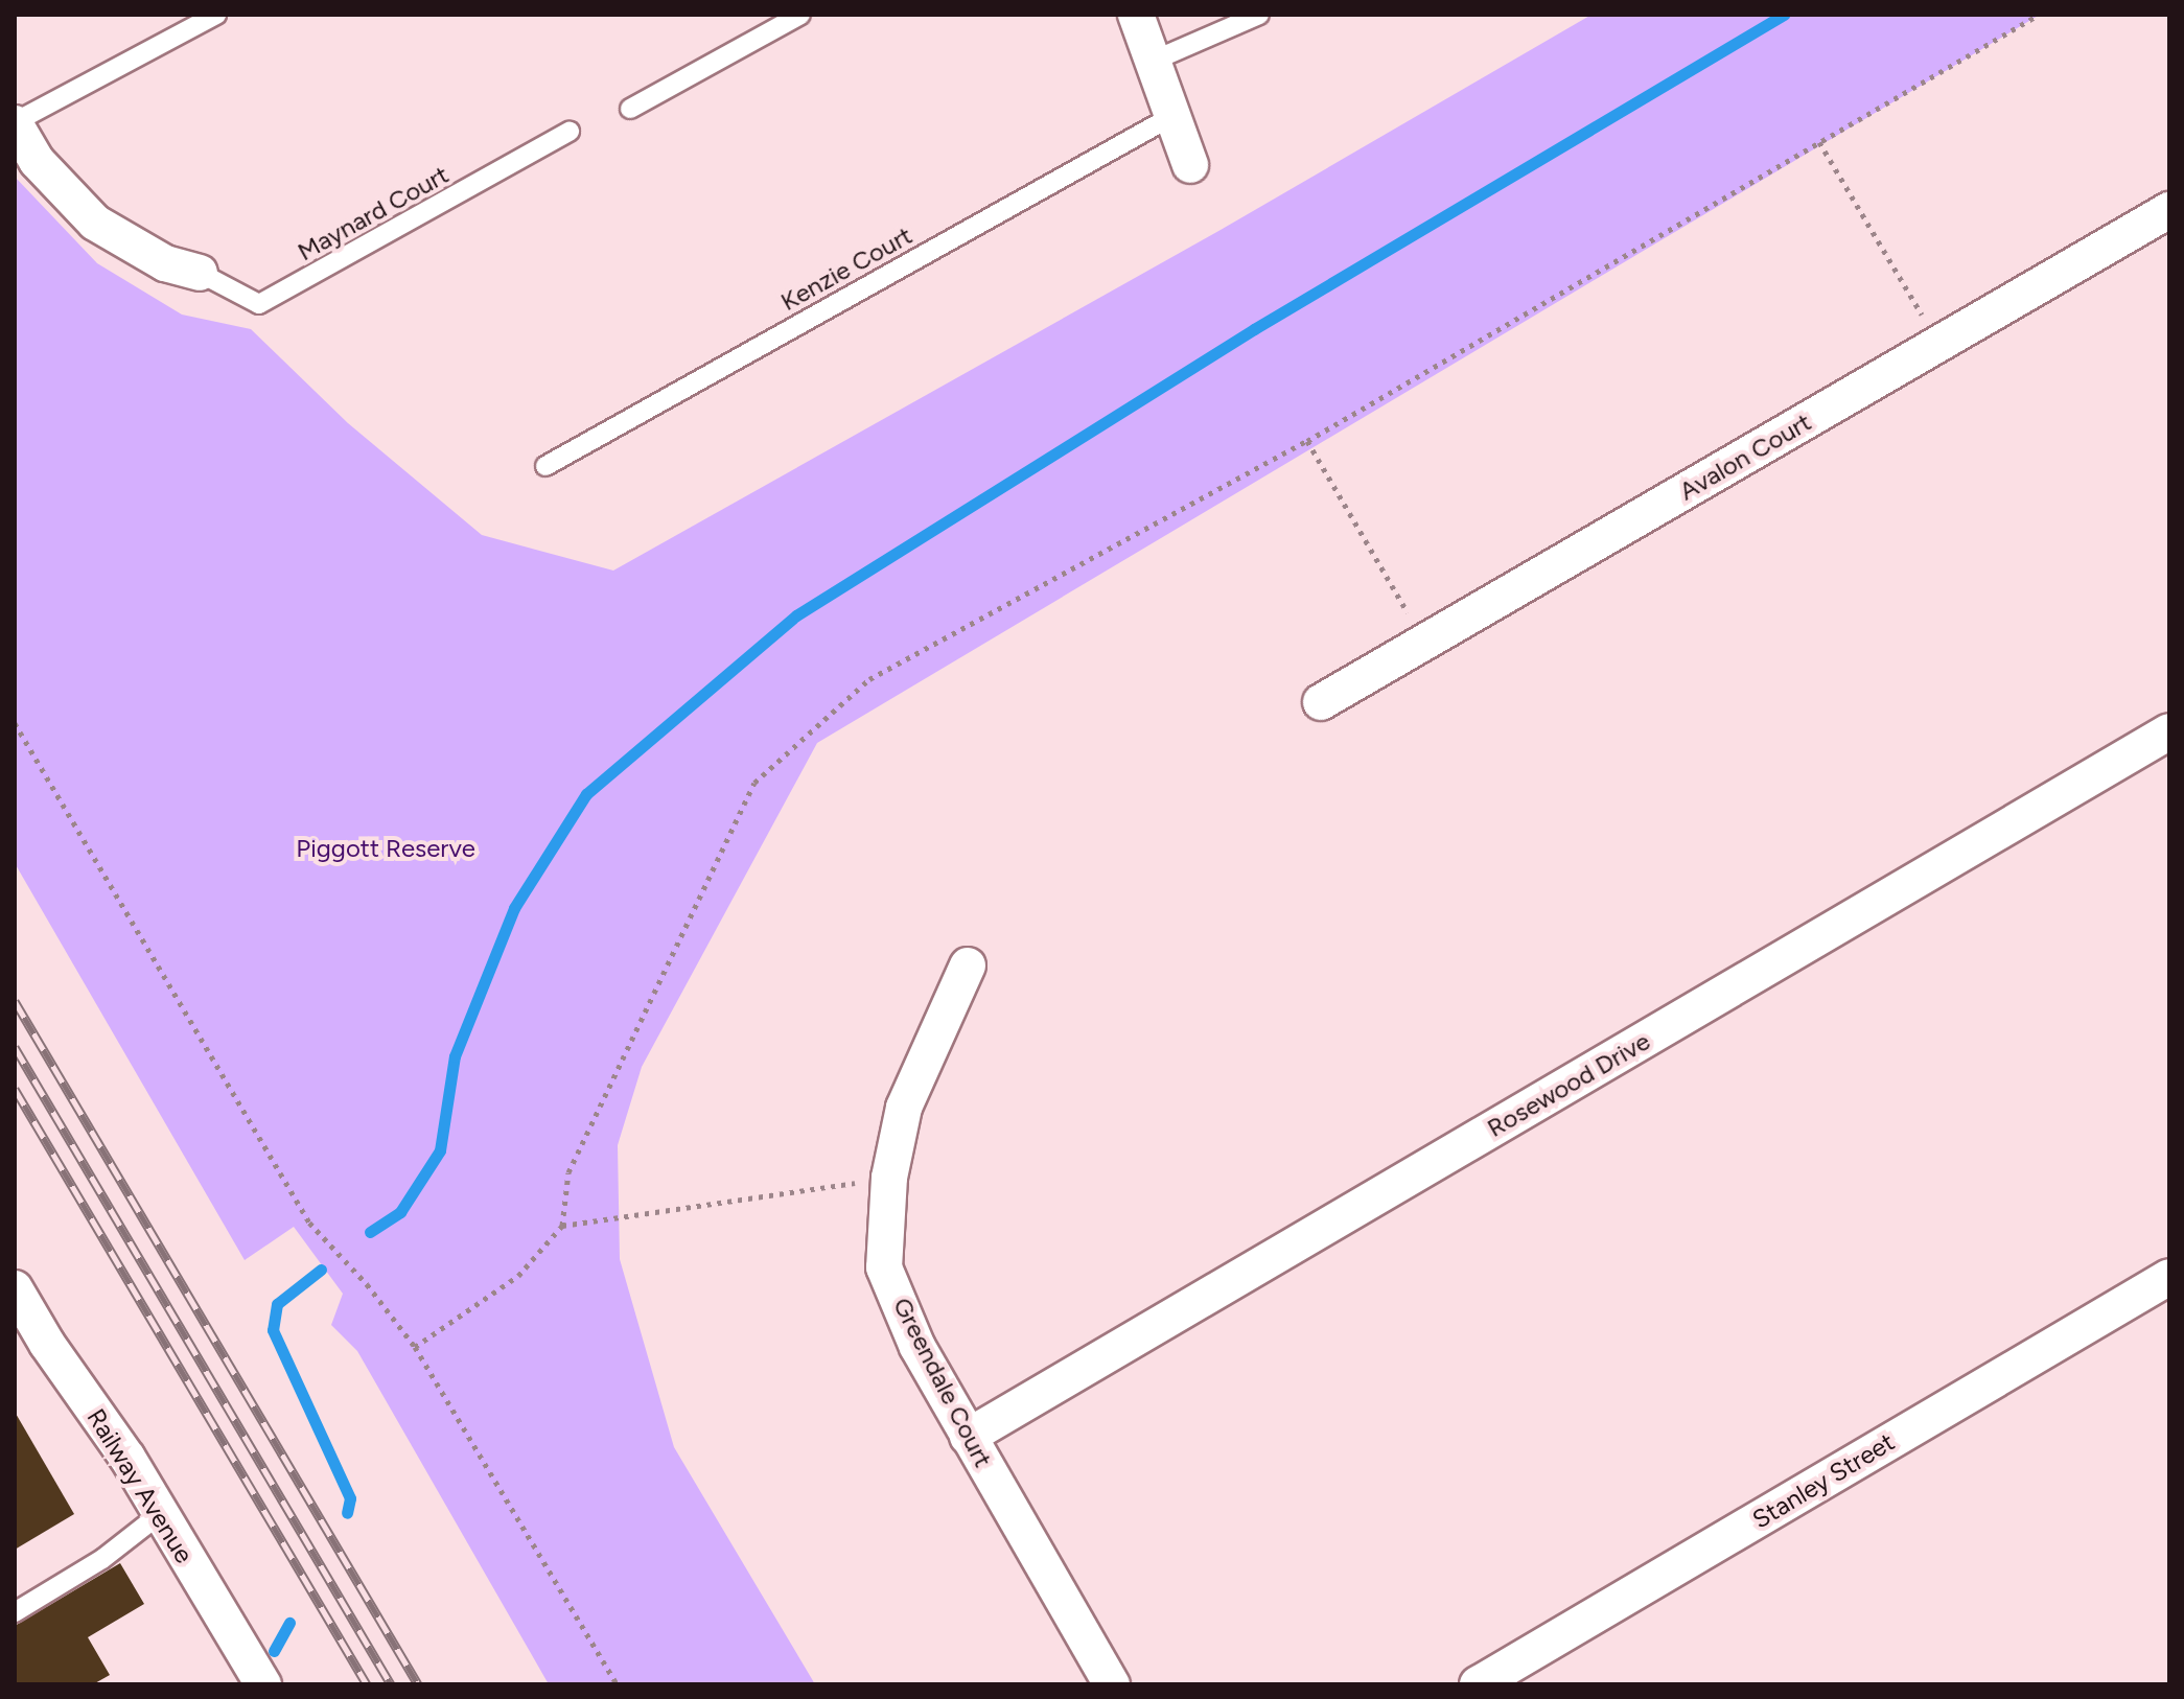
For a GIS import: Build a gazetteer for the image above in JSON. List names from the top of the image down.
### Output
{
  "streets": {
    "street": [
      "Avalon Court",
      "Rosewood Drive",
      "Greendale Court",
      "Stanley Street",
      "Railway Avenue"
    ],
    "lane": ["Maynard Court", "Kenzie Court"]
  },
  "crossings": [
    ["Rosewood Drive", "Greendale Court"]
  ],
  "parks": ["Piggott Reserve"]
}
